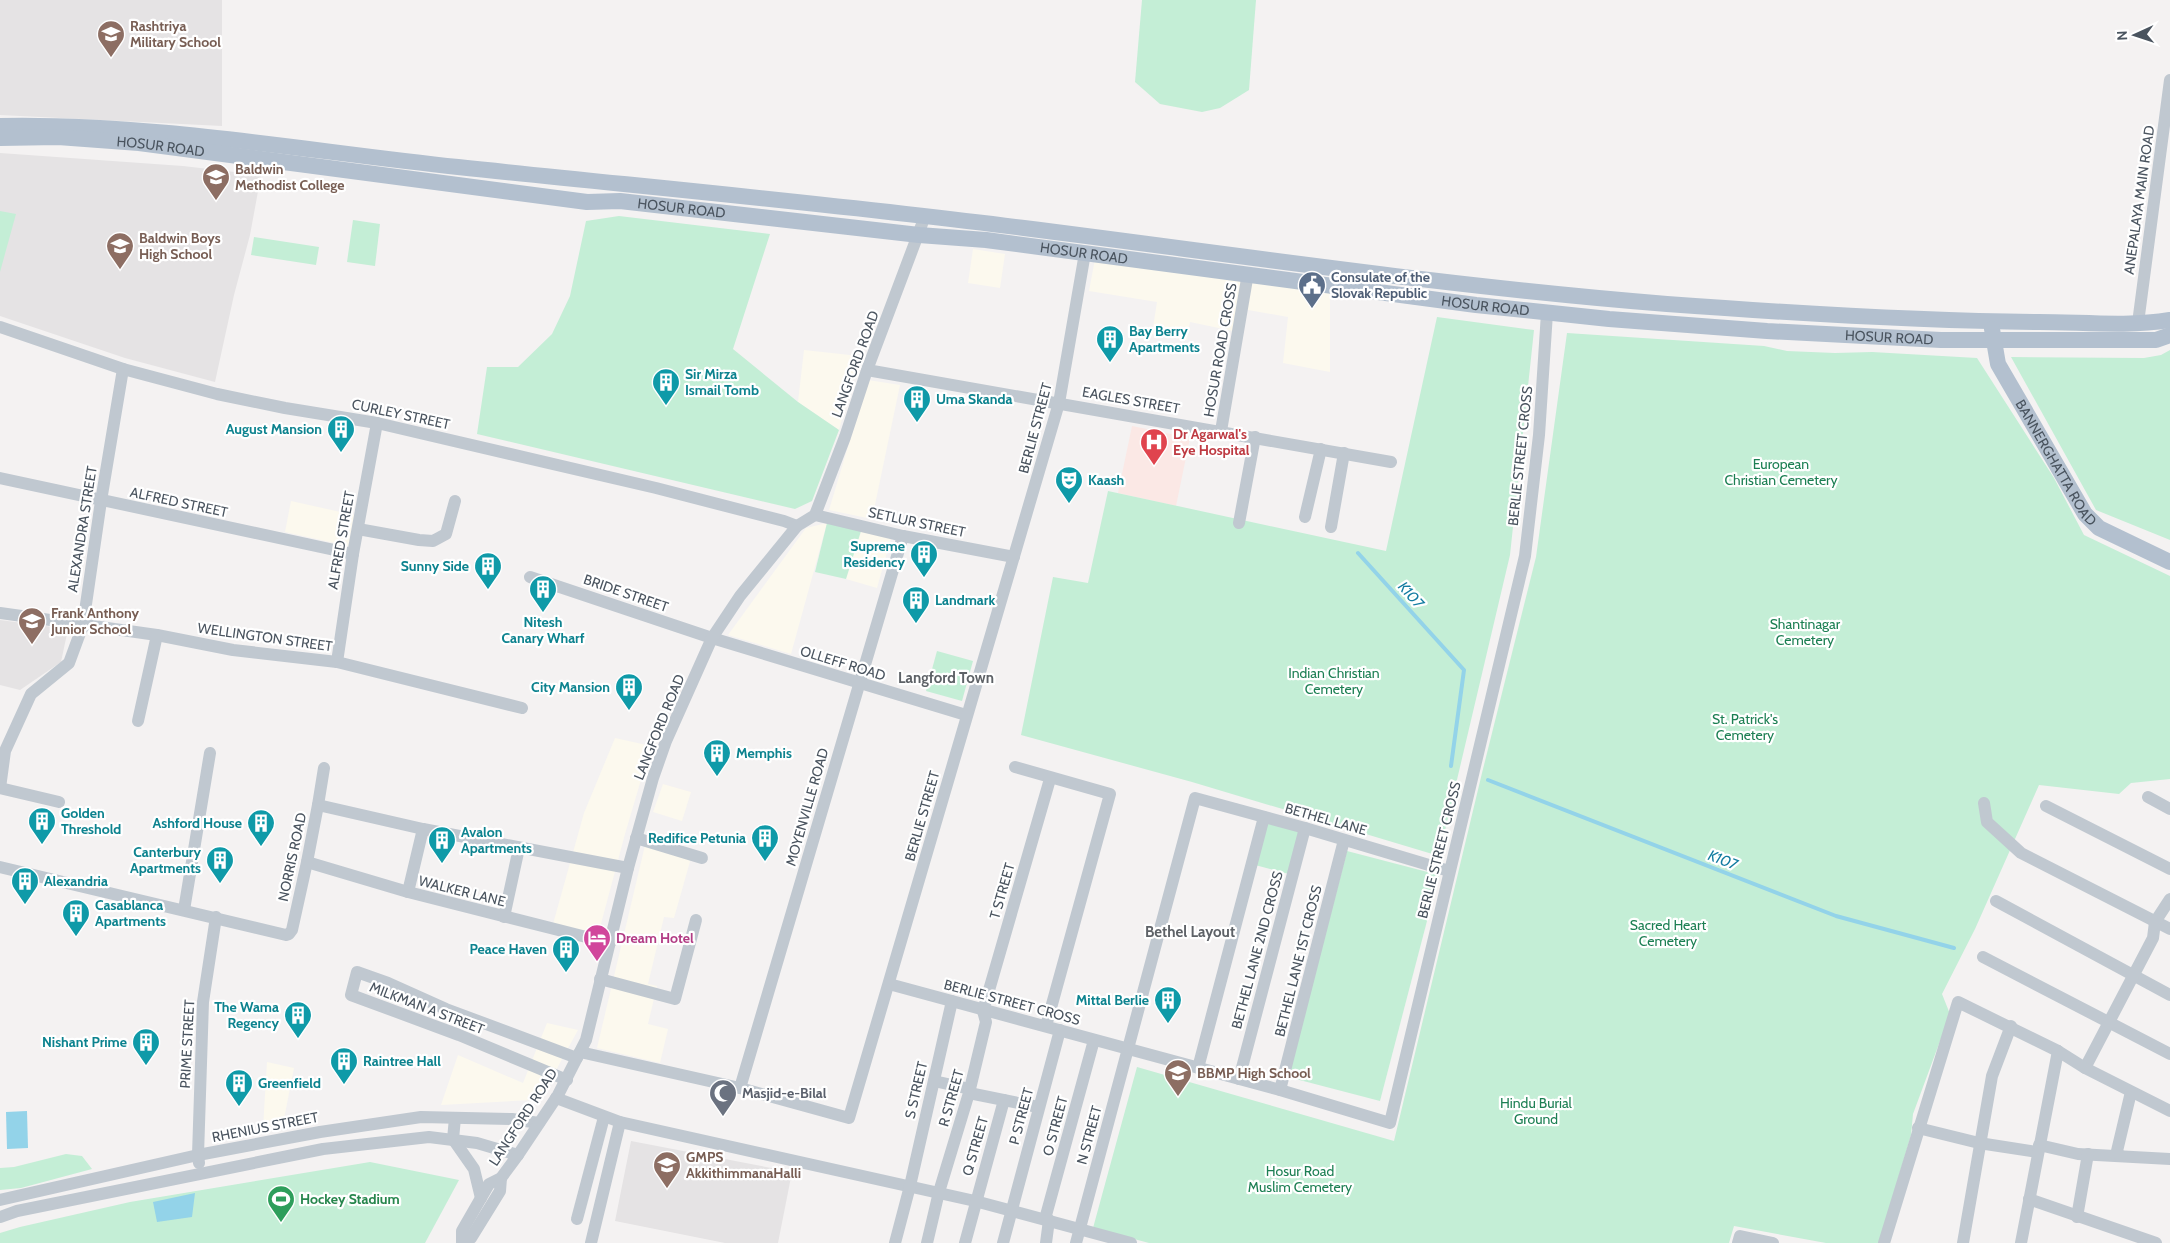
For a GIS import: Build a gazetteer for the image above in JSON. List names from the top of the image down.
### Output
{
  "streets": {
    "main road": ["HOSUR ROAD", "BANNERGHATTA ROAD"],
    "street": [
      "ANEPALAYA MAIN ROAD",
      "HOSUR ROAD CROSS",
      "LANGFORD ROAD",
      "EAGLES STREET",
      "CURLEY STREET",
      "BERLIE STREET",
      "BERLIE STREET CROSS",
      "ALFRED STREET",
      "SETLUR STREET",
      "ALEXANDRA STREET",
      "BRIDE STREET",
      "WELLINGTON STREET",
      "OLLEFF ROAD",
      "MOYENVILLE ROAD",
      "BETHEL LANE",
      "NORRIS ROAD",
      "WALKER LANE",
      "T STREET",
      "BETHEL LANE 2ND CROSS",
      "BETHEL LANE 1ST CROSS",
      "MILKMAN A STREET",
      "PRIME STREET",
      "S STREET",
      "R STREET",
      "P STREET",
      "O STREET",
      "RHENIUS STREET",
      "N STREET",
      "Q STREET"
    ]
  },
  "crossings": [
    ["HOSUR ROAD", "ANEPALAYA MAIN ROAD"],
    ["HOSUR ROAD", "HOSUR ROAD CROSS"],
    ["HOSUR ROAD", "LANGFORD ROAD"],
    ["HOSUR ROAD", "BERLIE STREET"],
    ["HOSUR ROAD", "BERLIE STREET CROSS"],
    ["HOSUR ROAD", "BANNERGHATTA ROAD"],
    ["HOSUR ROAD CROSS", "EAGLES STREET"],
    ["LANGFORD ROAD", "EAGLES STREET"],
    ["LANGFORD ROAD", "CURLEY STREET"],
    ["LANGFORD ROAD", "BERLIE STREET"],
    ["LANGFORD ROAD", "SETLUR STREET"],
    ["LANGFORD ROAD", "BRIDE STREET"],
    ["LANGFORD ROAD", "OLLEFF ROAD"],
    ["LANGFORD ROAD", "NORRIS ROAD"],
    ["LANGFORD ROAD", "WALKER LANE"],
    ["LANGFORD ROAD", "MILKMAN A STREET"],
    ["LANGFORD ROAD", "RHENIUS STREET"],
    ["EAGLES STREET", "BERLIE STREET"],
    ["CURLEY STREET", "ALFRED STREET"],
    ["CURLEY STREET", "ALEXANDRA STREET"],
    ["BERLIE STREET", "BERLIE STREET CROSS"],
    ["BERLIE STREET", "SETLUR STREET"],
    ["BERLIE STREET", "OLLEFF ROAD"],
    ["BERLIE STREET", "MOYENVILLE ROAD"],
    ["BERLIE STREET", "MILKMAN A STREET"],
    ["BERLIE STREET CROSS", "BETHEL LANE"],
    ["BERLIE STREET CROSS", "T STREET"],
    ["BERLIE STREET CROSS", "BETHEL LANE 2ND CROSS"],
    ["BERLIE STREET CROSS", "BETHEL LANE 1ST CROSS"],
    ["BERLIE STREET CROSS", "S STREET"],
    ["BERLIE STREET CROSS", "R STREET"],
    ["BERLIE STREET CROSS", "P STREET"],
    ["BERLIE STREET CROSS", "O STREET"],
    ["BERLIE STREET CROSS", "N STREET"],
    ["ALFRED STREET", "ALEXANDRA STREET"],
    ["ALFRED STREET", "WELLINGTON STREET"],
    ["SETLUR STREET", "MOYENVILLE ROAD"],
    ["ALEXANDRA STREET", "WELLINGTON STREET"],
    ["BRIDE STREET", "OLLEFF ROAD"],
    ["OLLEFF ROAD", "MOYENVILLE ROAD"],
    ["BETHEL LANE", "BETHEL LANE 2ND CROSS"],
    ["BETHEL LANE", "BETHEL LANE 1ST CROSS"],
    ["BETHEL LANE", "N STREET"],
    ["NORRIS ROAD", "WALKER LANE"],
    ["NORRIS ROAD", "PRIME STREET"],
    ["T STREET", "R STREET"],
    ["PRIME STREET", "RHENIUS STREET"]
  ],
  "districts": ["Langford Town", "Bethel Layout"],
  "water": ["K107"],
  "parks": [
    "European Christian Cemetery",
    "Shantinagar Cemetery",
    "Indian Christian Cemetery",
    "St. Patrick's Cemetery",
    "Sacred Heart Cemetery",
    "Hindu Burial Ground",
    "Hosur Road Muslim Cemetery"
  ],
  "places": {
    "school or university": [
      "Rashtriya Military School",
      "Baldwin Methodist College",
      "Baldwin Boys High School",
      "Frank Anthony Junior School",
      "BBMP High School",
      "GMPS AkkithimmanaHalli"
    ],
    "public building": ["Consulate of the Slovak Republic"],
    "building": [
      "Bay Berry Apartments",
      "Sir Mirza Ismail Tomb",
      "Uma Skanda",
      "August Mansion",
      "Supreme Residency",
      "Sunny Side",
      "Nitesh Canary Wharf",
      "Landmark",
      "City Mansion",
      "Memphis",
      "Golden Threshold",
      "Ashford House",
      "Redifice Petunia",
      "Avalon Apartments",
      "Canterbury Apartments",
      "Alexandria",
      "Casablanca Apartments",
      "Peace Haven",
      "Mittal Berlie",
      "The Wama Regency",
      "Nishant Prime",
      "Raintree Hall",
      "Greenfield"
    ],
    "hospital": ["Dr Agarwal's Eye Hospital"],
    "theatre": ["Kaash"],
    "hotel": ["Dream Hotel"],
    "mosque": ["Masjid-e-Bilal"],
    "sports": ["Hockey Stadium"]
  },
  "north": "left"
}
